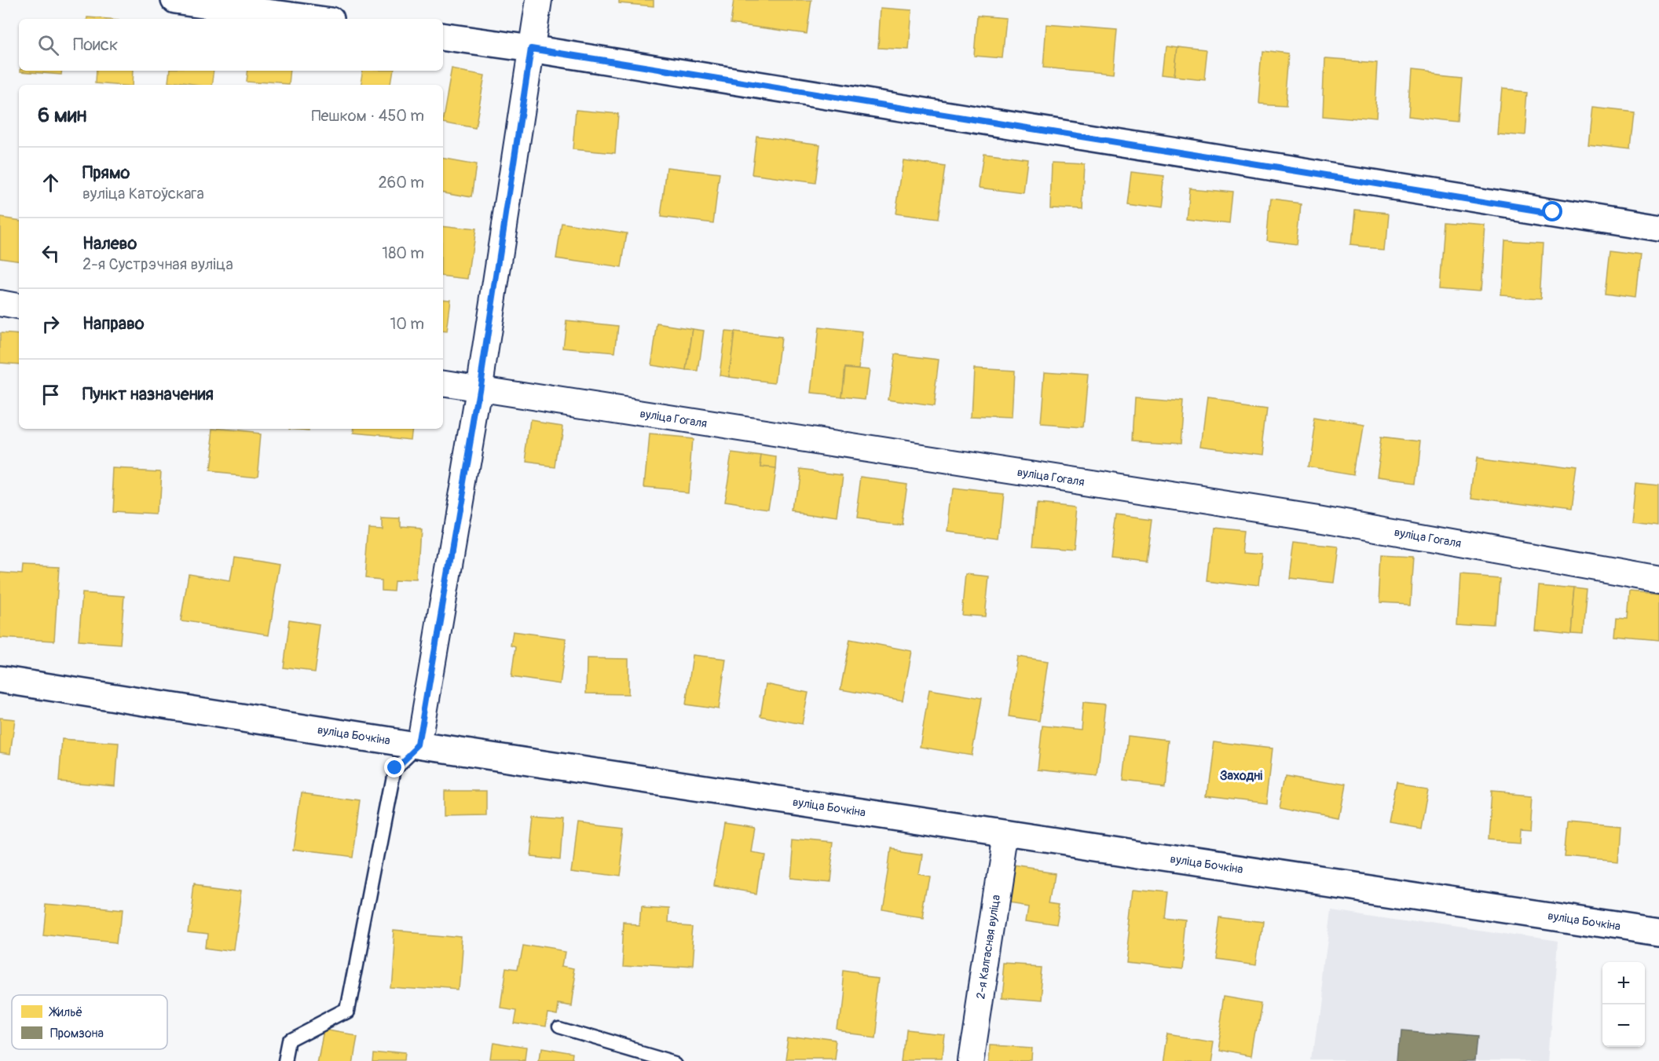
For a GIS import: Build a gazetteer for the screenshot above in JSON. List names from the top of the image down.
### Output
{
  "streets": {
    "main road": ["вуліца Бочкіна"],
    "street": ["вуліца Гогаля", "2-я Калгасная вуліца"]
  },
  "crossings": [
    ["вуліца Бочкіна", "2-я Калгасная вуліца"]
  ],
  "districts": ["Заходні"],
  "legend": ["Жильё", "Промзона"],
  "page": {
    "search": "Поиск",
    "heading": ["6 мин", "Пешком · 450 m"],
    "list": [
      ["Прямо", "вуліца Катоўскага", "260 m"],
      ["Налево", "2-я Сустрэчная вуліца", "180 m"],
      ["Направо", "10 m"],
      "Пункт назначения"
    ],
    "map_buttons": ["+", "−"]
  }
}
